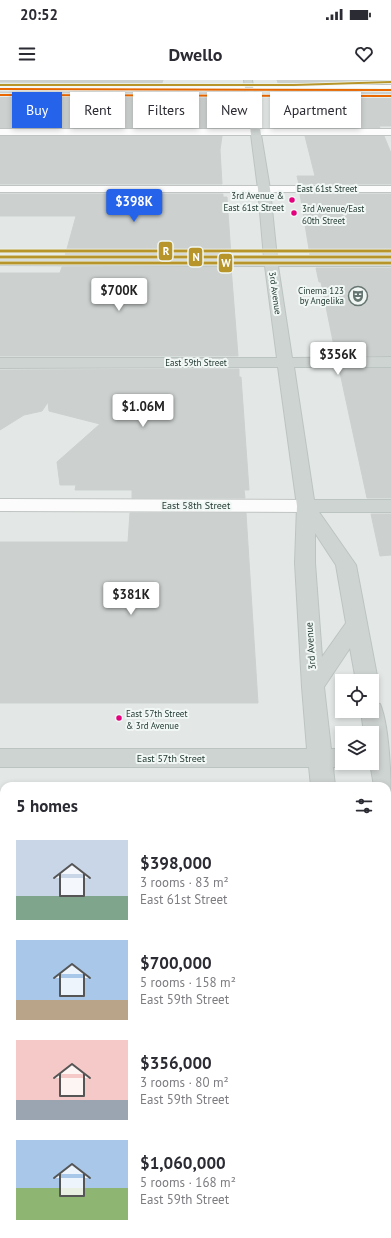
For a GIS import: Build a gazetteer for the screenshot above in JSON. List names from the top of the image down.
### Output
{
  "streets": {
    "main road": [
      "3rd Avenue",
      "East 59th Street",
      "East 58th Street",
      "East 57th Street"
    ],
    "street": ["East 61st Street"]
  },
  "crossings": [
    ["East 61st Street", "3rd Avenue"],
    ["3rd Avenue", "East 59th Street"],
    ["3rd Avenue", "East 58th Street"],
    ["3rd Avenue", "East 57th Street"]
  ],
  "places": {
    "other": ["3rd Avenue & East 61st Street", "3rd Avenue/East 60th Street", "East 57th Street & 3rd Avenue"],
    "theatre": ["Cinema 123 by Angelika"]
  },
  "lines": ["transit line R", "transit line N", "transit line W"],
  "page": {
    "status": "20:52",
    "header": "Dwello",
    "chip": [
      "Buy",
      "Rent",
      "Filters",
      "New",
      "Apartment"
    ],
    "price": [
      "$398K",
      "$700K",
      "$356K",
      "$1.06M",
      "$381K"
    ],
    "heading": "5 homes",
    "list": [
      {
        "name": "$398,000",
        "note": "3 rooms · 83 m² · East 61st Street"
      },
      {
        "name": "$700,000",
        "note": "5 rooms · 158 m² · East 59th Street"
      },
      {
        "name": "$356,000",
        "note": "3 rooms · 80 m² · East 59th Street"
      },
      {
        "name": "$1,060,000",
        "note": "5 rooms · 168 m² · East 59th Street"
      }
    ]
  }
}
